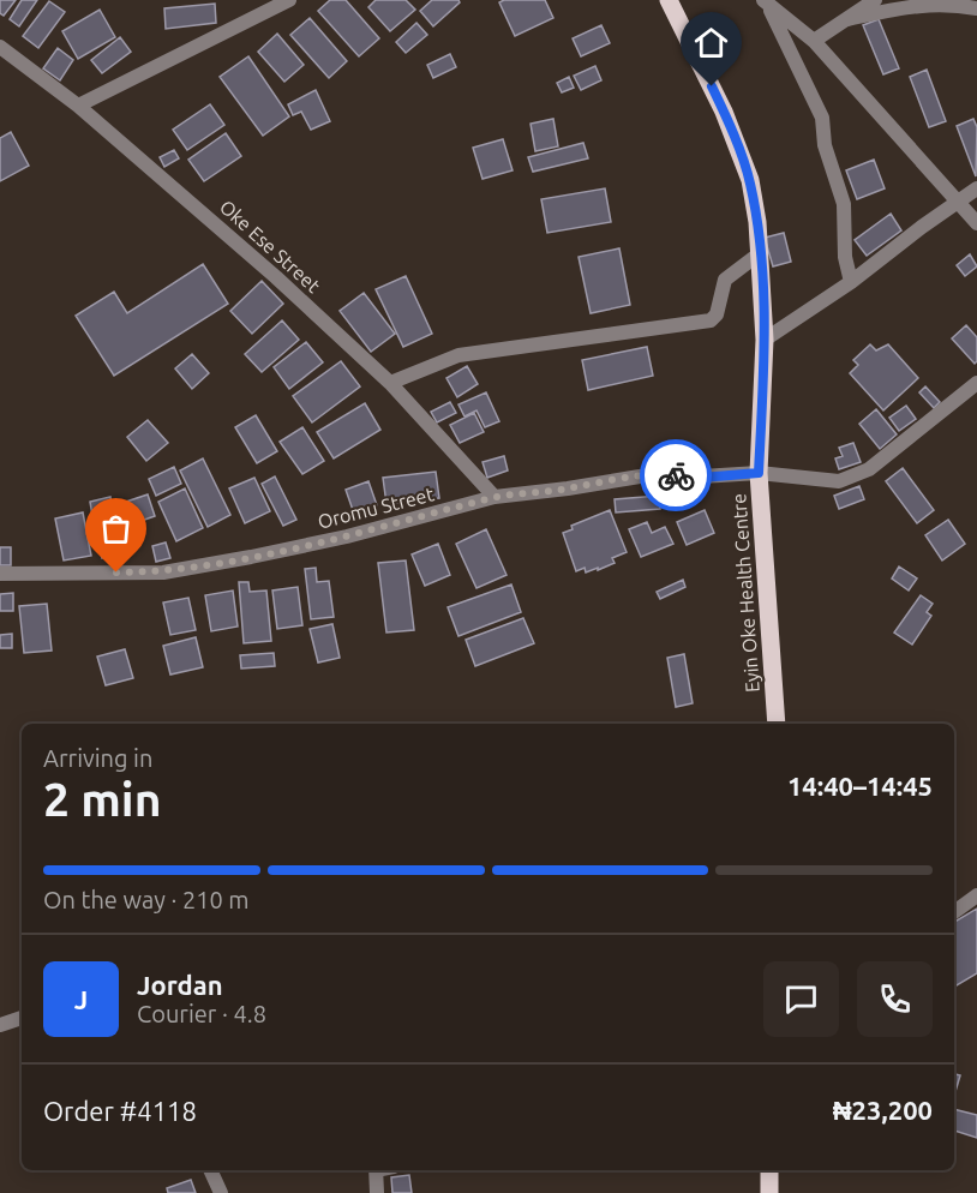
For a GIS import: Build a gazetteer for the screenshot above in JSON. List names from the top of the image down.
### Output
{
  "streets": {
    "main road": ["Eyin Oke Health Centre"],
    "street": ["Oke Ese Street", "Oromu Street"]
  },
  "crossings": [
    ["Oke Ese Street", "Oromu Street"],
    ["Oromu Street", "Eyin Oke Health Centre"]
  ],
  "page": {
    "heading": ["2 min", "Arriving in", "14:40–14:45"],
    "panel": [
      "Jordan",
      "Courier · 4.8",
      "Order #4118",
      "₦23,200"
    ],
    "bar": "On the way · 210 m",
    "round": "J"
  }
}
